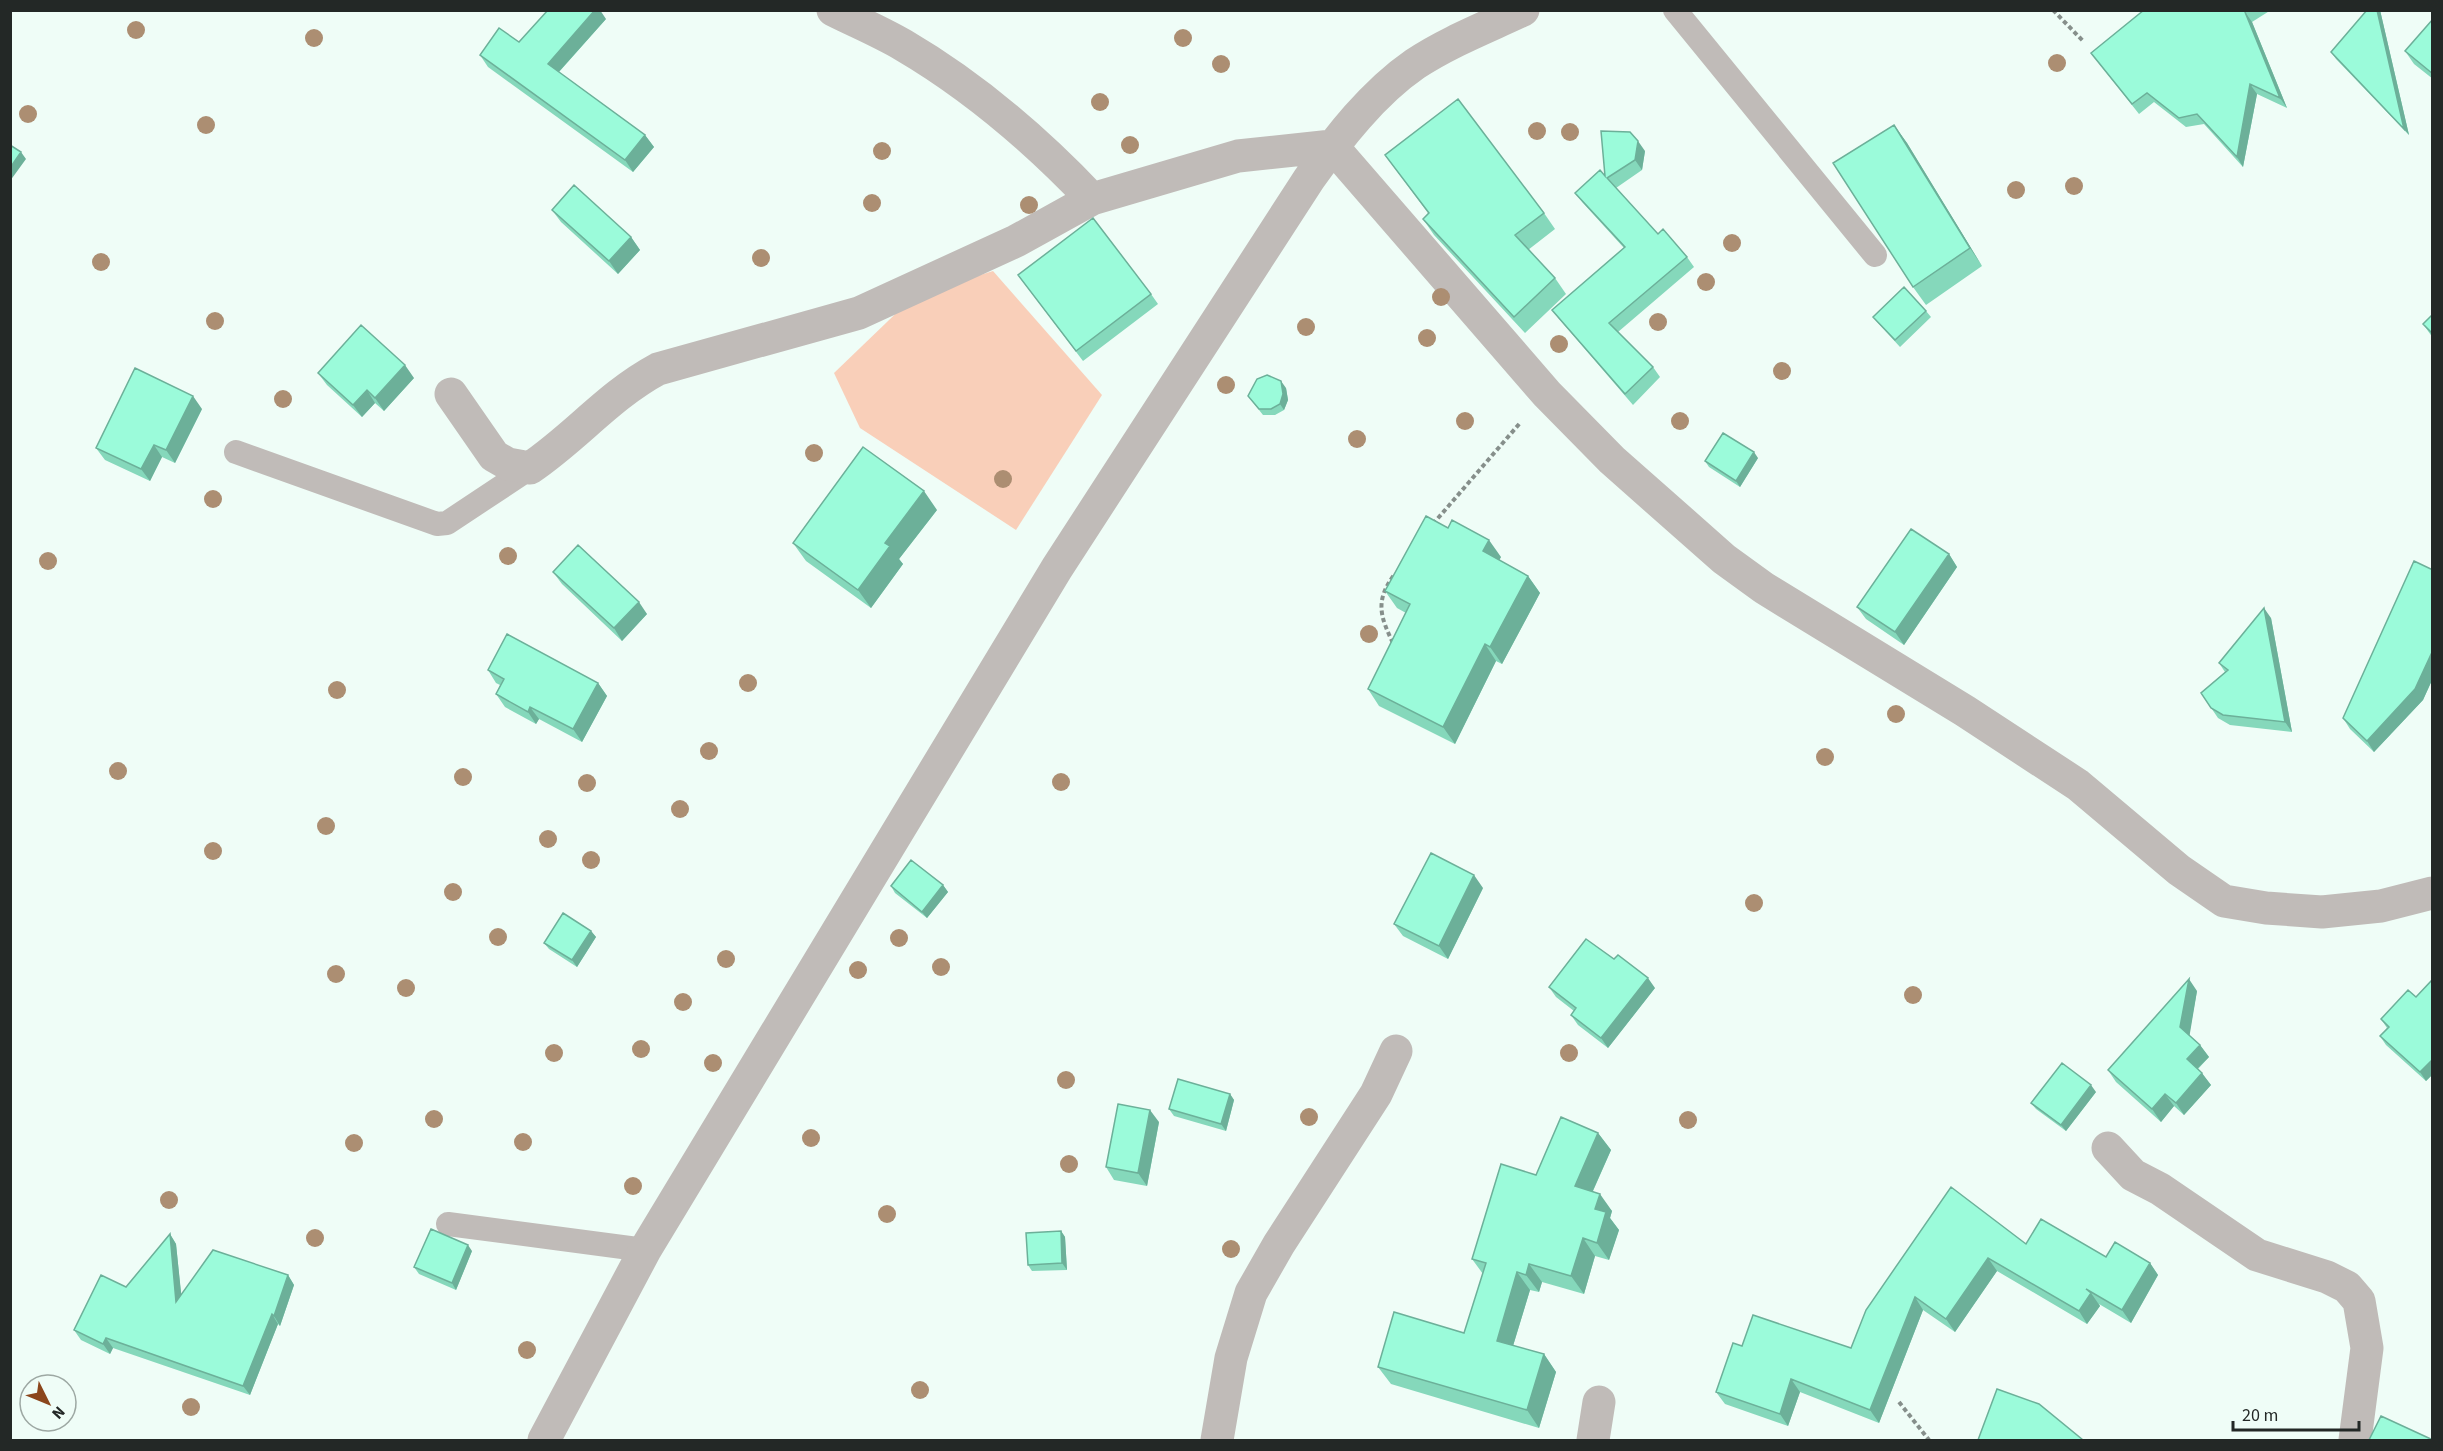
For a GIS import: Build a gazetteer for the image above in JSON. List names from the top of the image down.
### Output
{
  "scale_bar": "20 m",
  "north": "bottom right"
}
